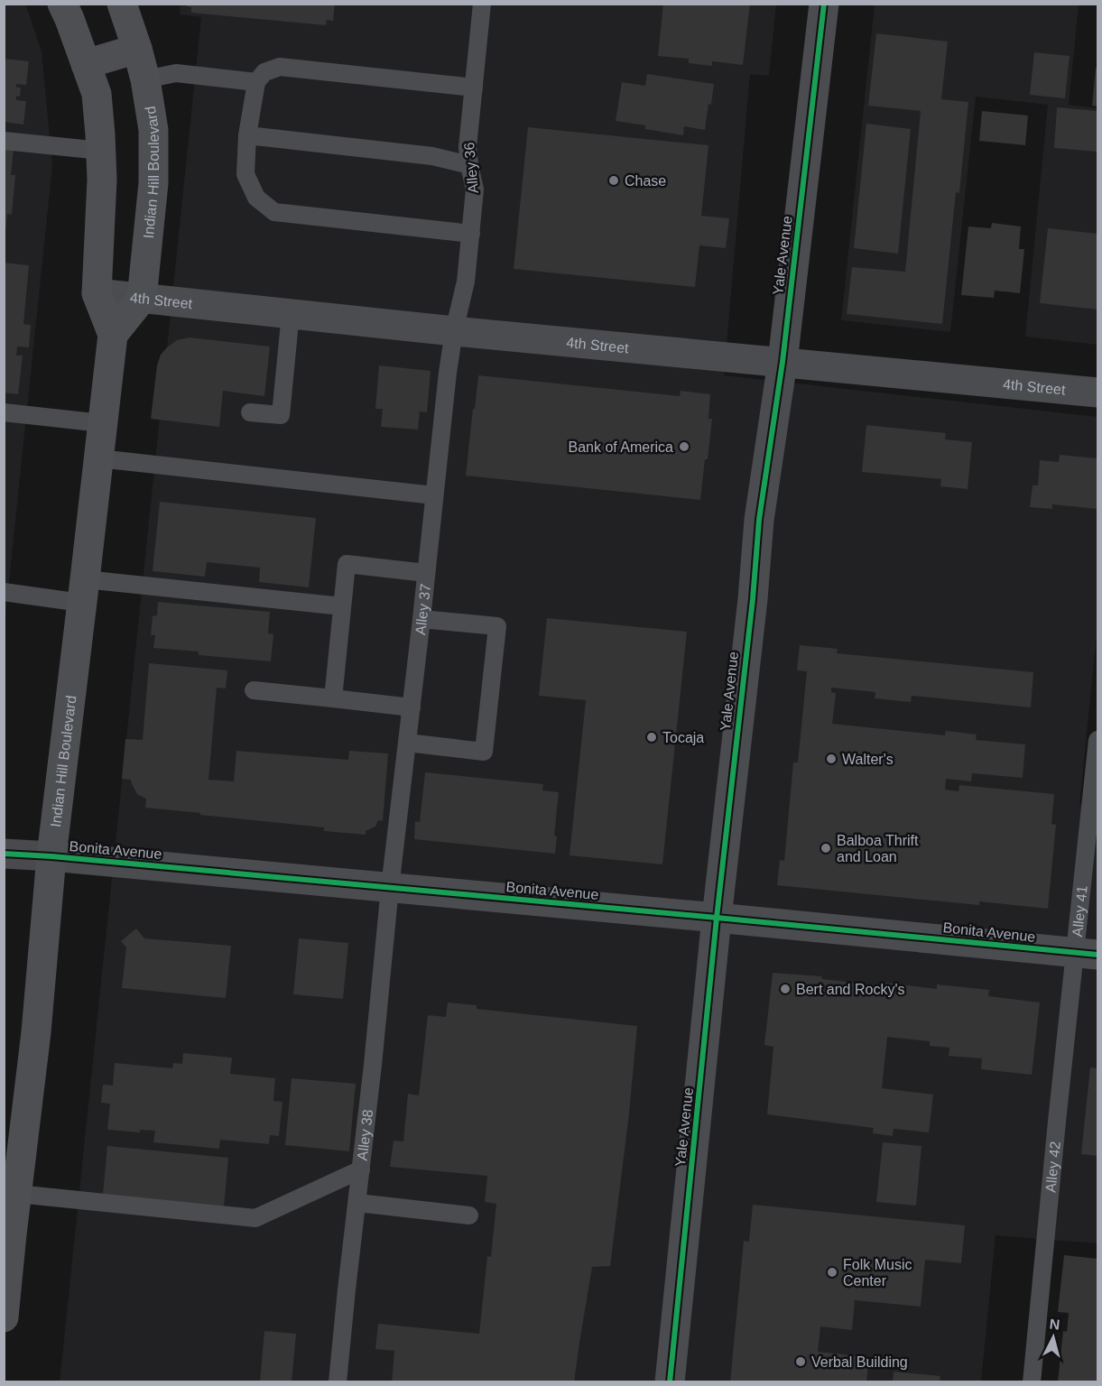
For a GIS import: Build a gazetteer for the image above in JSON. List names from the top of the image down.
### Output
{
  "streets": {
    "main road": ["Indian Hill Boulevard", "Bonita Avenue"],
    "street": ["Yale Avenue", "4th Street"],
    "lane": [
      "Alley 36",
      "Alley 37",
      "Alley 41",
      "Alley 38",
      "Alley 42"
    ]
  },
  "crossings": [
    ["Alley 36", "4th Street"],
    ["Alley 36", "Alley 37"],
    ["Indian Hill Boulevard", "4th Street"],
    ["Indian Hill Boulevard", "Bonita Avenue"],
    ["Yale Avenue", "4th Street"],
    ["Yale Avenue", "Bonita Avenue"],
    ["4th Street", "Alley 37"],
    ["Alley 37", "Bonita Avenue"],
    ["Alley 37", "Alley 38"],
    ["Bonita Avenue", "Alley 41"],
    ["Bonita Avenue", "Alley 38"],
    ["Bonita Avenue", "Alley 42"],
    ["Alley 41", "Alley 42"]
  ],
  "places": [
    "Chase",
    "Bank of America",
    "Tocaja",
    "Walter's",
    "Balboa Thrift and Loan",
    "Bert and Rocky's",
    "Folk Music Center",
    "Verbal Building"
  ],
  "north": "top"
}
